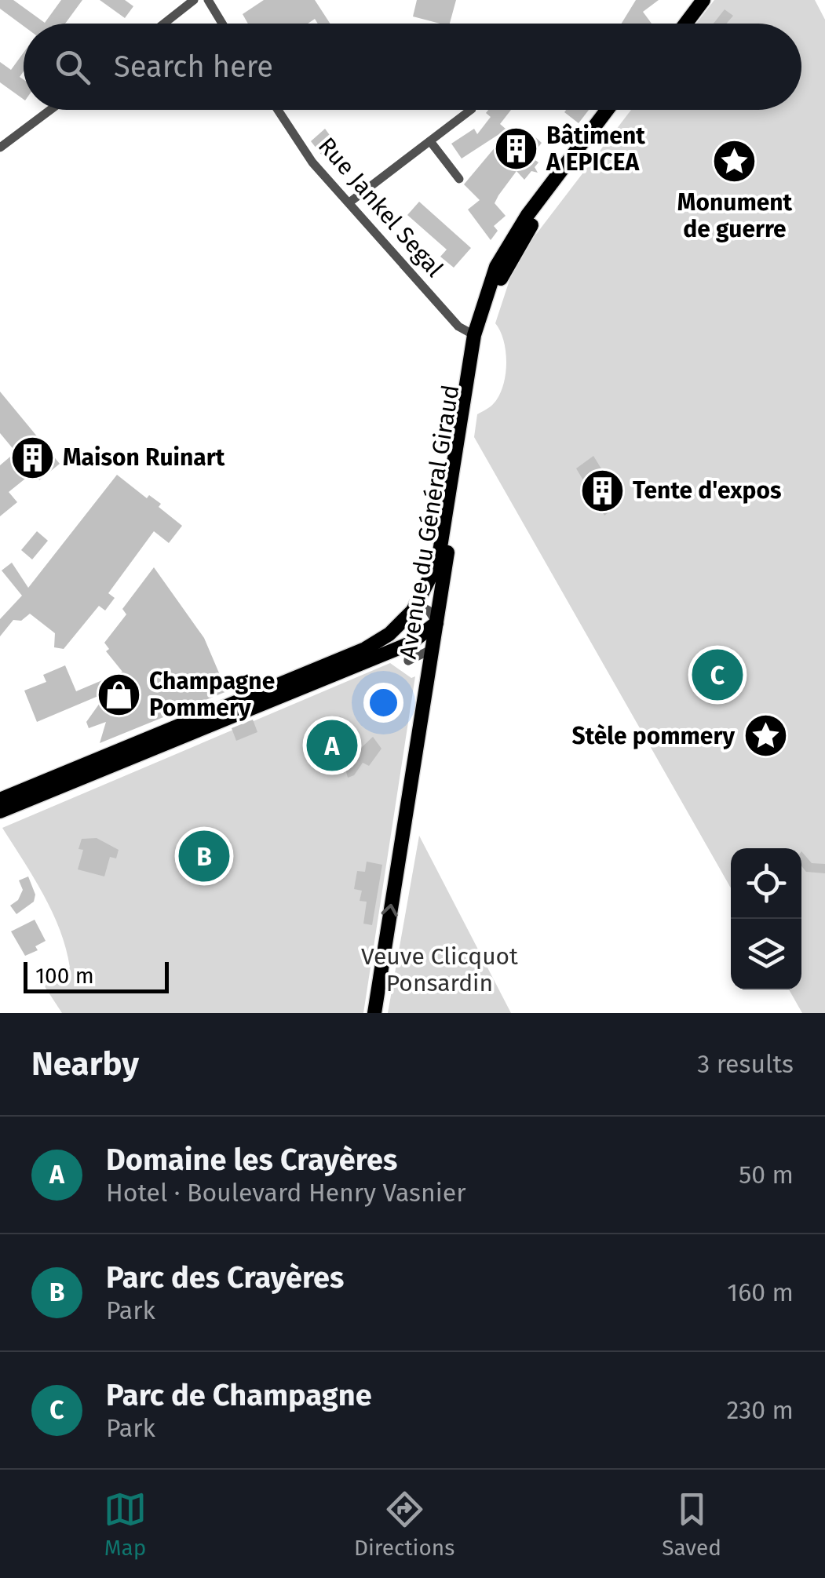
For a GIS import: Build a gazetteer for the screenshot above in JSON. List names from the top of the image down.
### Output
{
  "streets": {
    "main road": ["Avenue du Général Giraud"],
    "street": ["Rue Jankel Segal"]
  },
  "crossings": [
    ["Rue Jankel Segal", "Avenue du Général Giraud"]
  ],
  "parks": ["Veuve Clicquot Ponsardin"],
  "places": {
    "building": ["Bâtiment A EPICEA", "Maison Ruinart", "Tente d'expos"],
    "place": ["Monument de guerre", "Stèle pommery"],
    "shop": ["Champagne Pommery"]
  },
  "scale_bar": "100 m",
  "page": {
    "search": "Search here",
    "pins": ["C", "A", "B"],
    "scale": "100 m",
    "heading": ["Nearby", "3 results"],
    "list": [
      {
        "mark": "A",
        "name": "Domaine les Crayères",
        "note": "Hotel · Boulevard Henry Vasnier",
        "value": "50 m"
      },
      {
        "mark": "B",
        "name": "Parc des Crayères",
        "note": "Park",
        "value": "160 m"
      },
      {
        "mark": "C",
        "name": "Parc de Champagne",
        "note": "Park",
        "value": "230 m"
      }
    ],
    "nav": ["Map", "Directions", "Saved"]
  }
}
